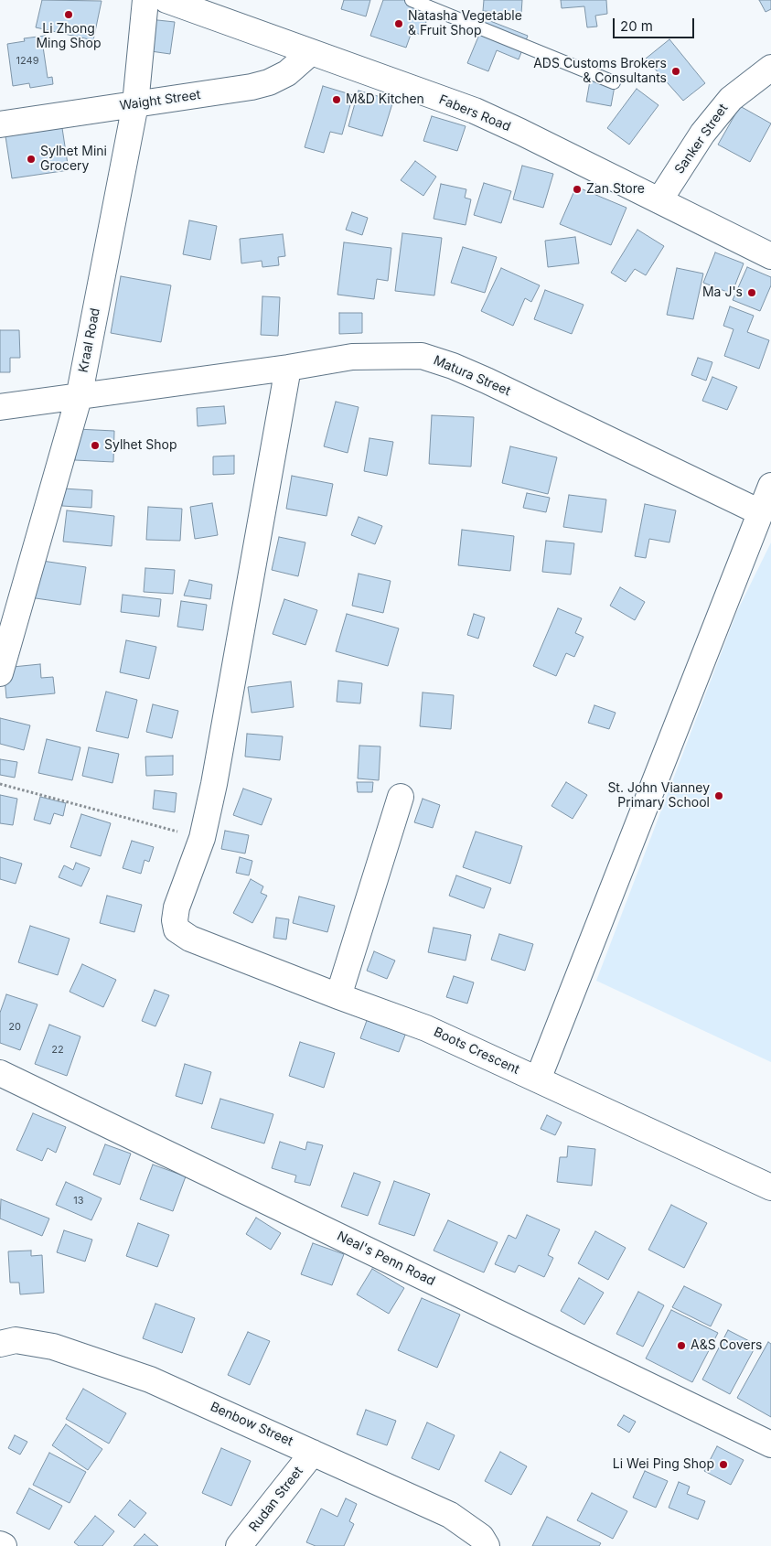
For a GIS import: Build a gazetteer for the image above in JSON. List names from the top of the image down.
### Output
{
  "streets": {
    "street": [
      "Waight Street",
      "Fabers Road",
      "Sanker Street",
      "Kraal Road",
      "Matura Street",
      "Boots Crescent",
      "Neal's Penn Road",
      "Benbow Street",
      "Rudan Street"
    ]
  },
  "crossings": [
    ["Waight Street", "Fabers Road"],
    ["Waight Street", "Kraal Road"],
    ["Fabers Road", "Sanker Street"],
    ["Kraal Road", "Matura Street"],
    ["Benbow Street", "Rudan Street"]
  ],
  "places": [
    "Li Zhong Ming Shop",
    "Natasha Vegetable & Fruit Shop",
    "ADS Customs Brokers & Consultants",
    "M&D Kitchen",
    "Sylhet Mini Grocery",
    "Zan Store",
    "Ma J's",
    "Sylhet Shop",
    "St. John Vianney Primary School",
    "A&S Covers",
    "Li Wei Ping Shop"
  ],
  "house_numbers": [
    "1249",
    "20",
    "22",
    "13"
  ],
  "scale_bar": "20 m"
}
